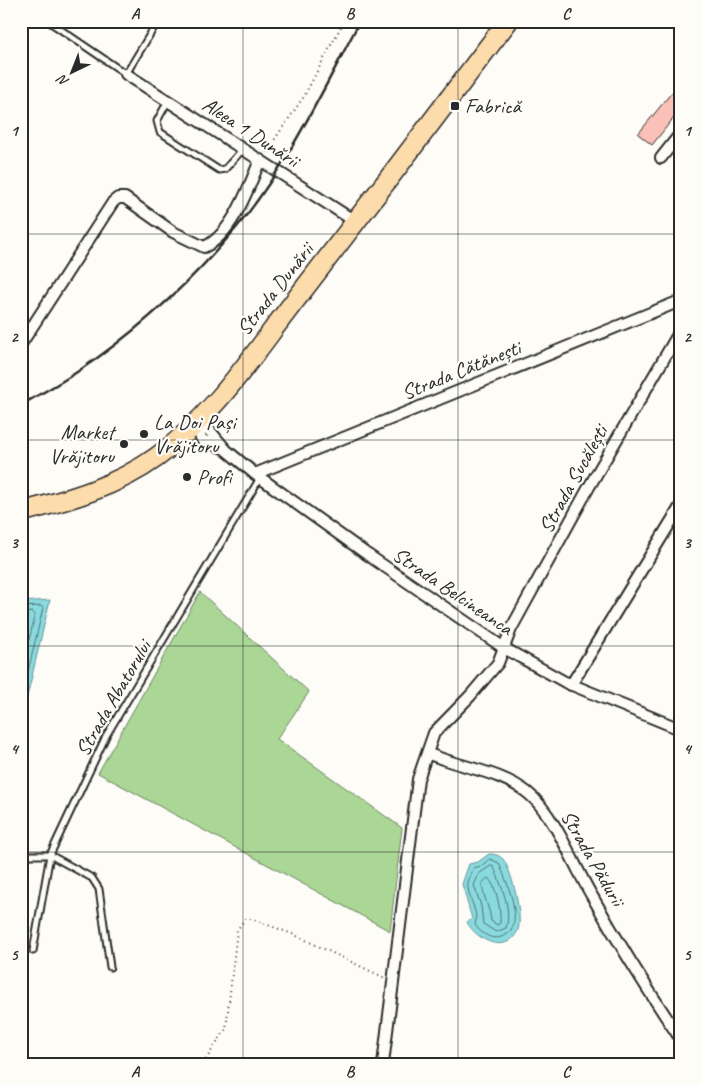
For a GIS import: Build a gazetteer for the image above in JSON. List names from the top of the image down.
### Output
{
  "streets": {
    "highway": ["Strada Dunării"],
    "street": [
      "Aleea 1 Dunării",
      "Strada Cătănești",
      "Strada Sucălești",
      "Strada Belcineanca",
      "Strada Pădurii"
    ],
    "lane": ["Strada Abatorului"]
  },
  "crossings": [
    ["Aleea 1 Dunării", "Strada Dunării"],
    ["Strada Dunării", "Strada Belcineanca"],
    ["Strada Cătănești", "Strada Belcineanca"],
    ["Strada Cătănești", "Strada Abatorului"],
    ["Strada Sucălești", "Strada Belcineanca"],
    ["Strada Sucălești", "Strada Pădurii"],
    ["Strada Belcineanca", "Strada Abatorului"]
  ],
  "places": {
    "transit": ["Fabrică"],
    "other": ["La Doi Pași Vrăjitoru", "Market Vrăjitoru", "Profi"]
  },
  "north": "bottom left",
  "grid": {
    "columns": ["A", "B", "C"],
    "rows": [
      "1",
      "2",
      "3",
      "4",
      "5"
    ]
  }
}
